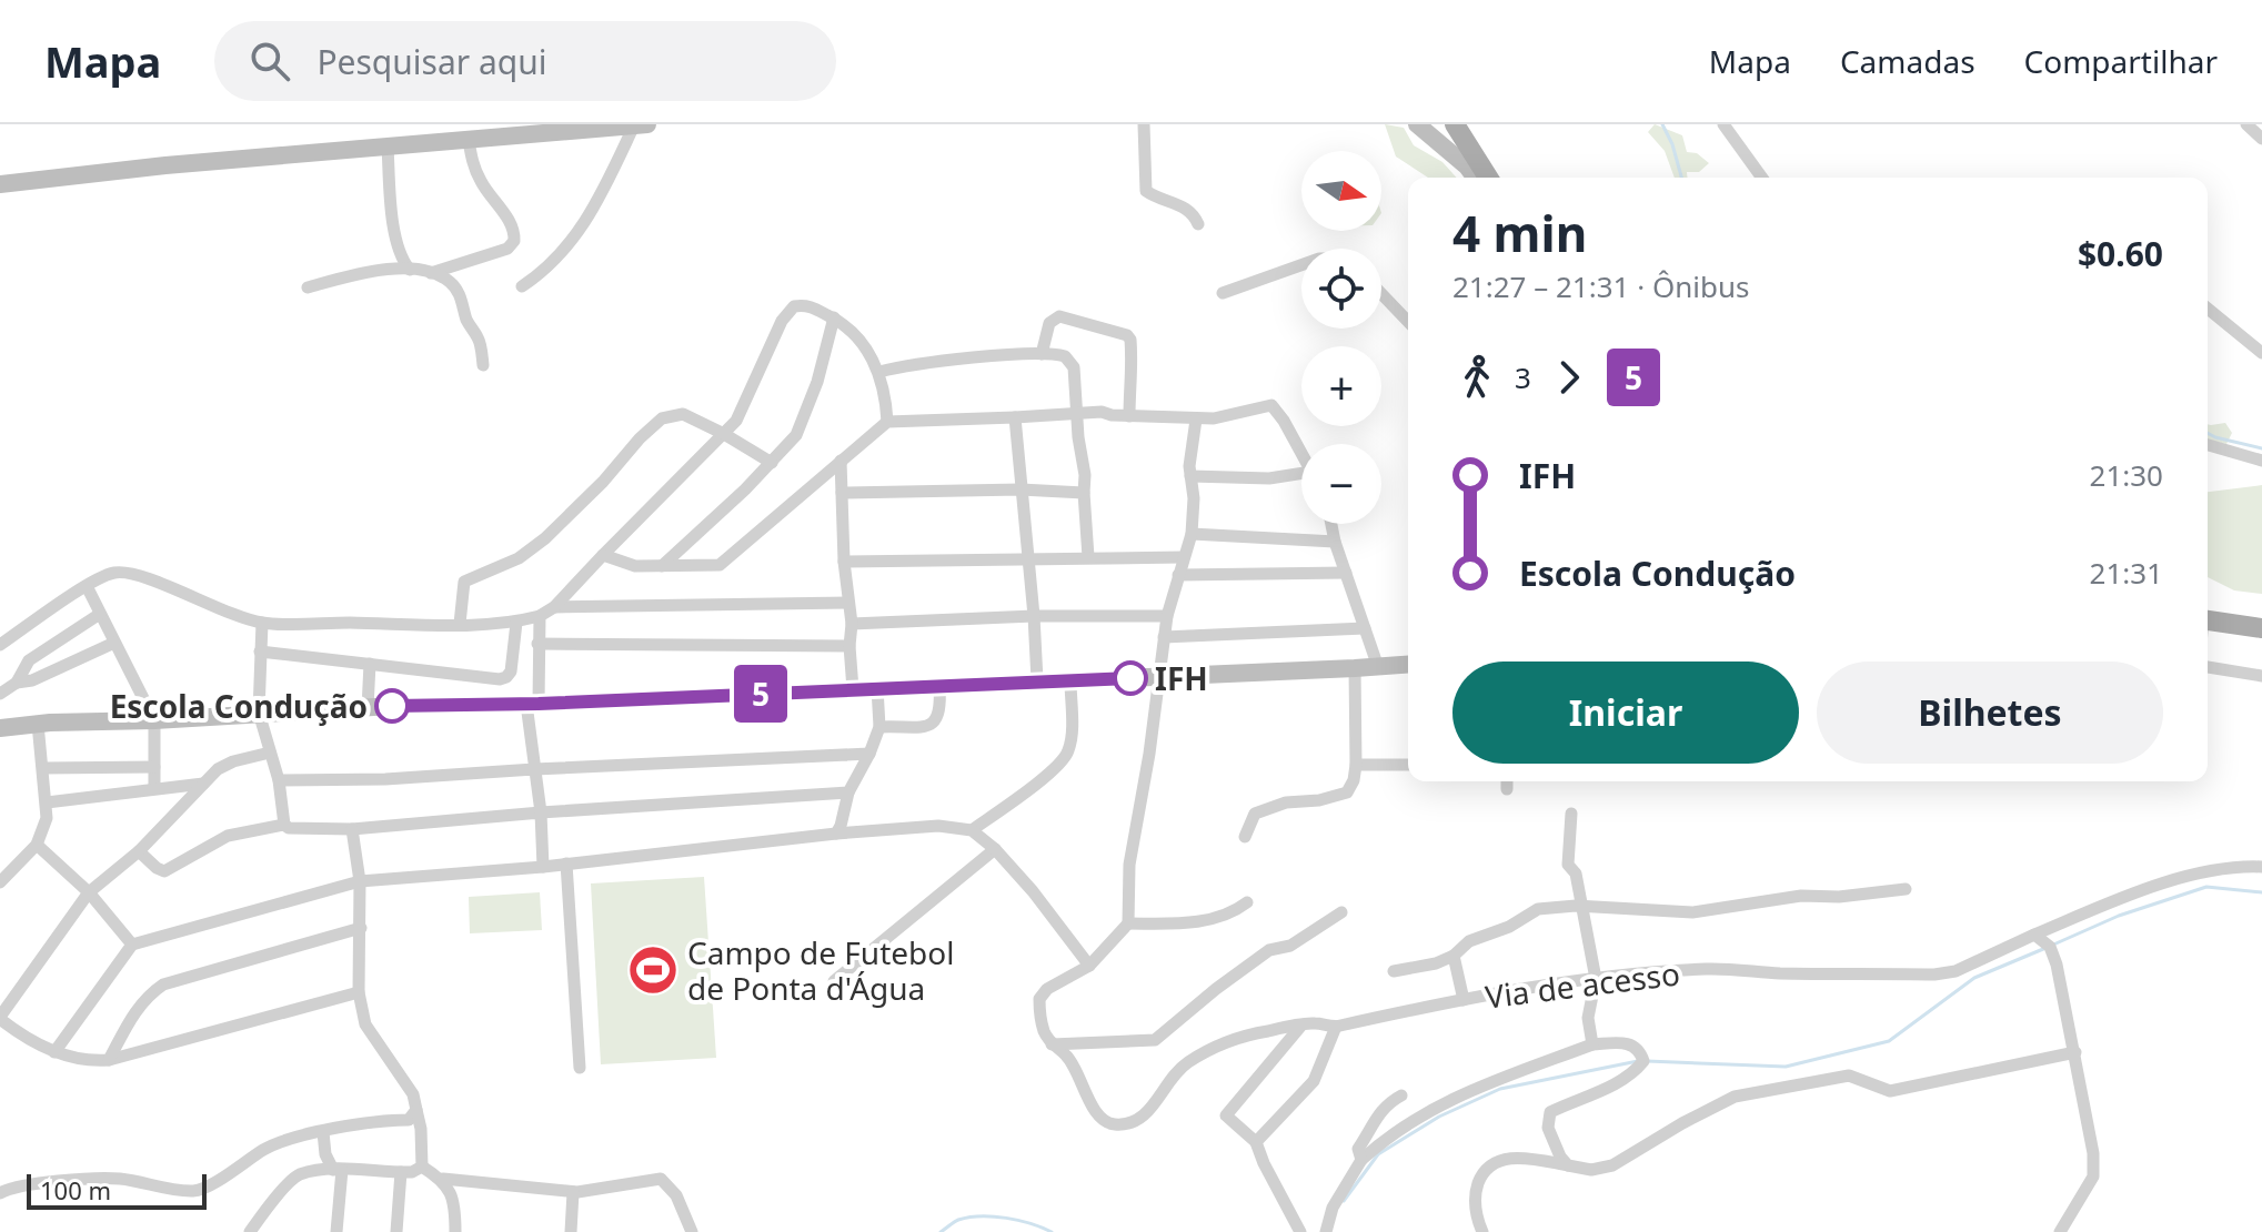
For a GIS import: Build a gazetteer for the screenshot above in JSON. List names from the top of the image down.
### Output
{
  "streets": {
    "street": ["Via de acesso"]
  },
  "places": {
    "other": ["IFH", "Escola Condução"],
    "sports": ["Campo de Futebol de Ponta d'Água"]
  },
  "lines": ["bus line 5"],
  "scale_bar": "100 m",
  "north": "right",
  "page": {
    "header": "Mapa",
    "search": "Pesquisar aqui",
    "nav": ["Mapa", "Camadas", "Compartilhar"],
    "on_map": "5",
    "map_buttons": ["+", "−"],
    "heading": ["4 min", "21:27 – 21:31 · Ônibus", "$0.60"],
    "legs": ["3", "5"],
    "list": [
      {
        "name": "IFH",
        "value": "21:30"
      },
      {
        "name": "Escola Condução",
        "value": "21:31"
      }
    ],
    "buttons": ["Iniciar", "Bilhetes"],
    "scale": "100 m"
  }
}
